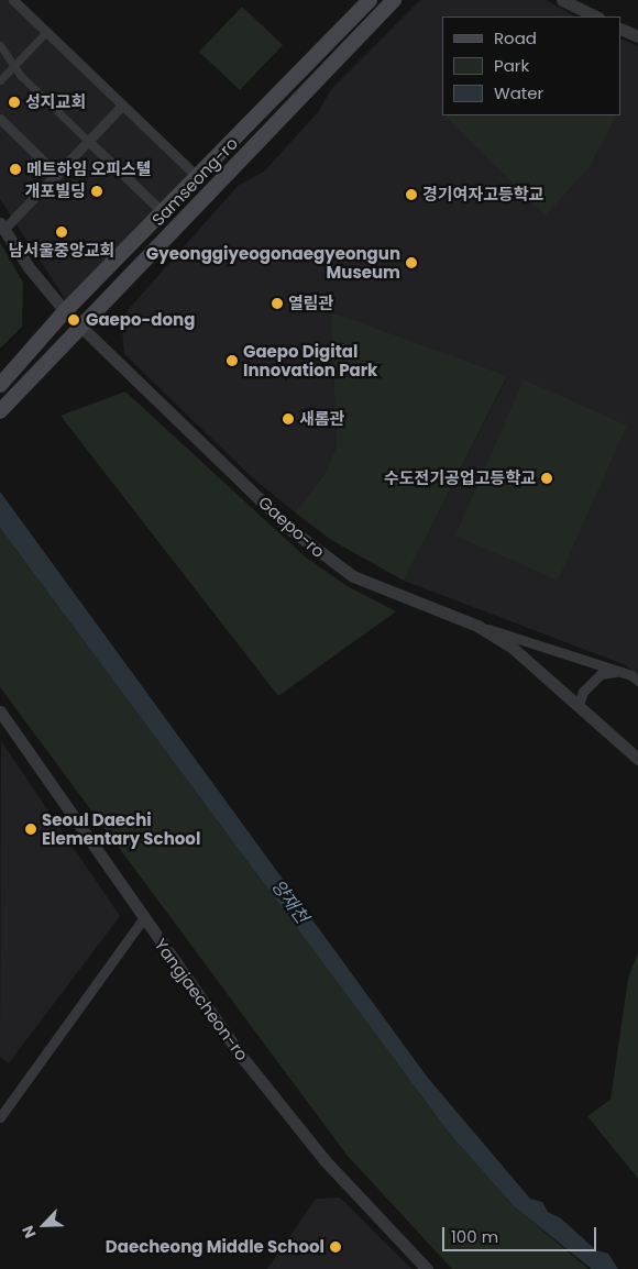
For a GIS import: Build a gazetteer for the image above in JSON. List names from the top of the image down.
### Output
{
  "streets": {
    "main road": ["Samseong-ro"],
    "street": ["Gaepo-ro", "Yangjaecheon-ro"]
  },
  "crossings": [
    ["Samseong-ro", "Gaepo-ro"]
  ],
  "water": ["양재천"],
  "places": [
    "성지교회",
    "메트하임 오피스텔",
    "개포빌딩",
    "경기여자고등학교",
    "남서울중앙교회",
    "Gyeonggiyeogonaegyeongun Museum",
    "열림관",
    "Gaepo-dong",
    "Gaepo Digital Innovation Park",
    "새롬관",
    "수도전기공업고등학교",
    "Seoul Daechi Elementary School",
    "Daecheong Middle School"
  ],
  "legend": ["Road", "Park", "Water"],
  "scale_bar": "100 m",
  "north": "bottom left"
}
